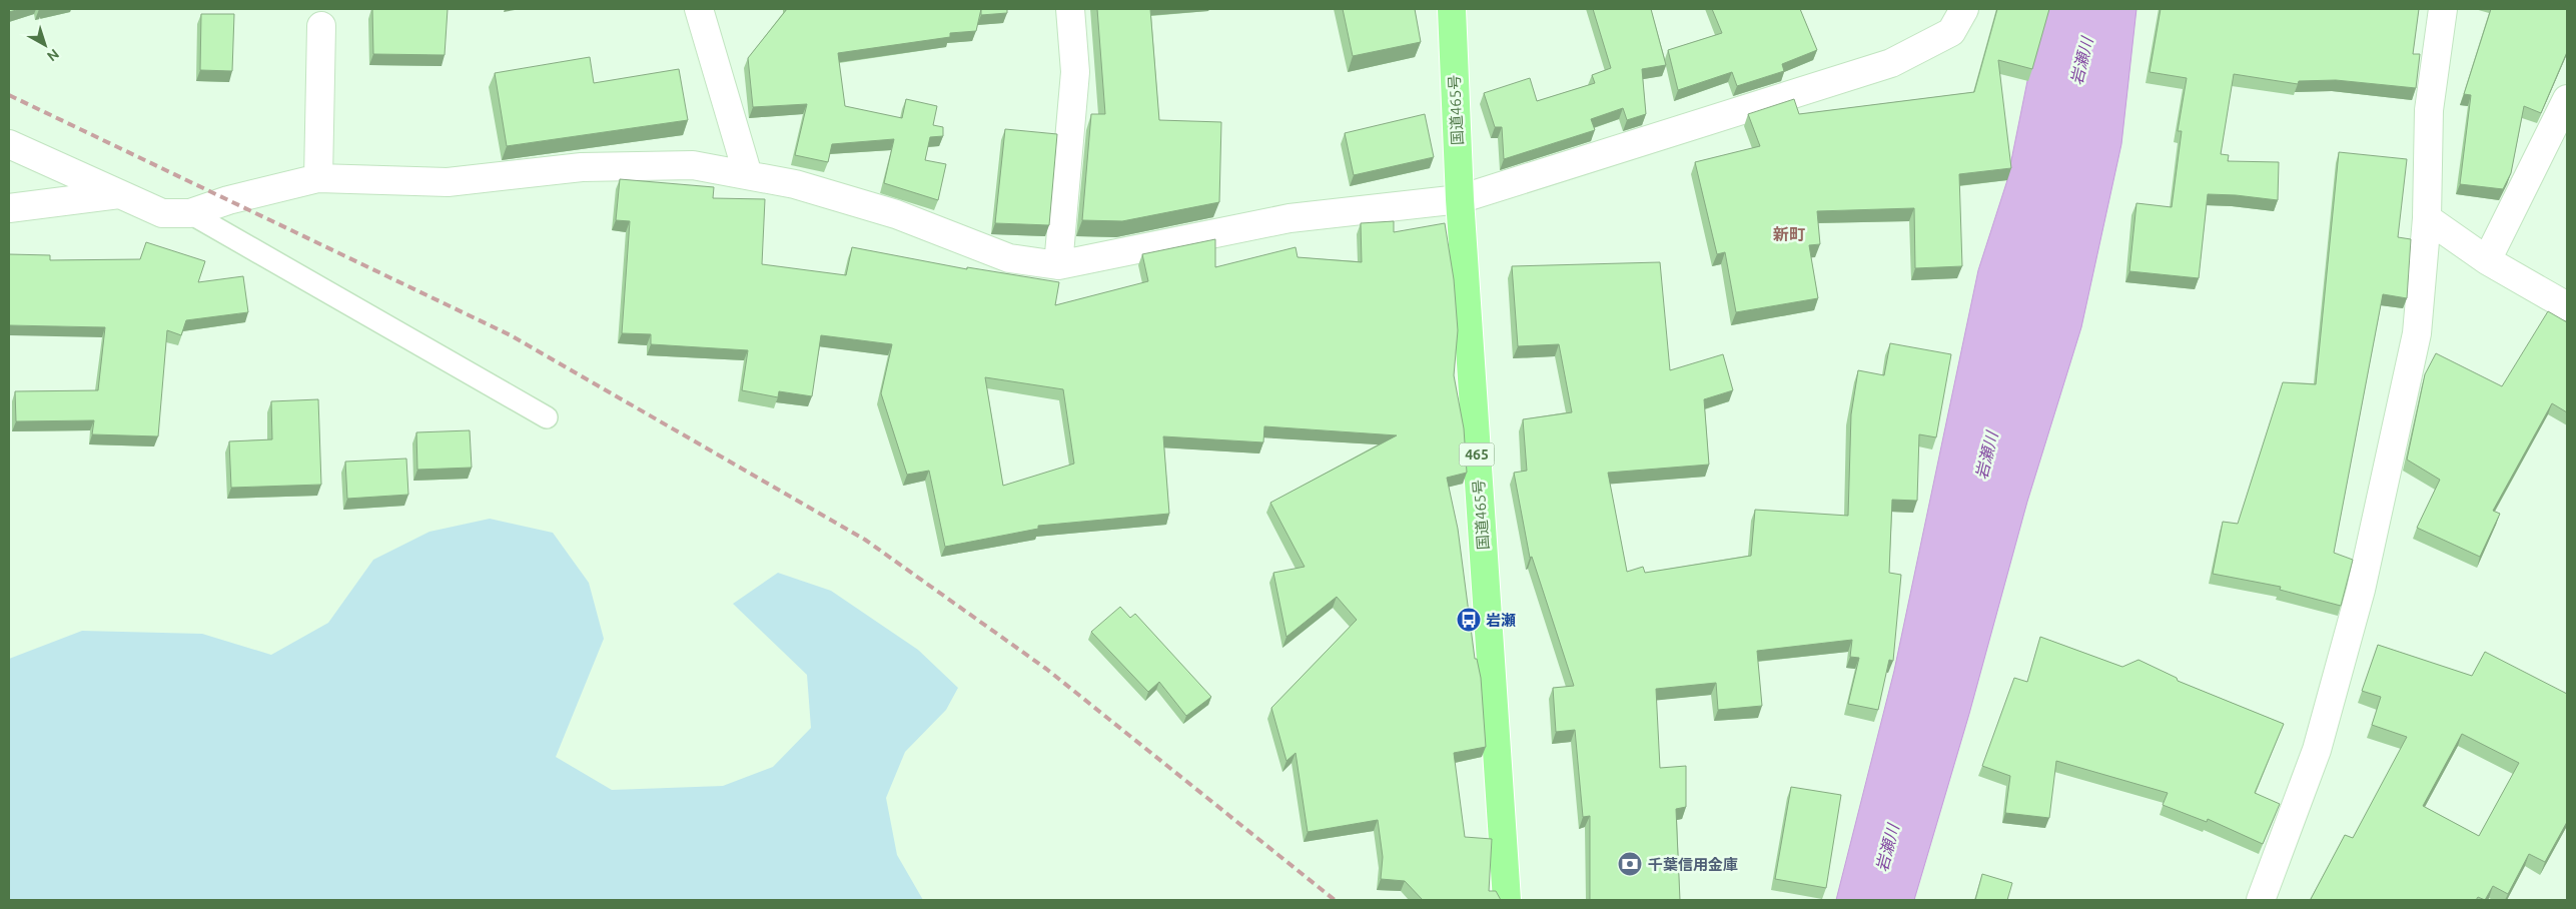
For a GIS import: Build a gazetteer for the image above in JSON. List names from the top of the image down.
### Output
{
  "streets": {
    "highway": ["国道465号", "465"]
  },
  "districts": ["新町"],
  "water": ["岩瀬川"],
  "places": {
    "bus stop": ["岩瀬"],
    "bank": ["千葉信用金庫"]
  },
  "north": "bottom right"
}
